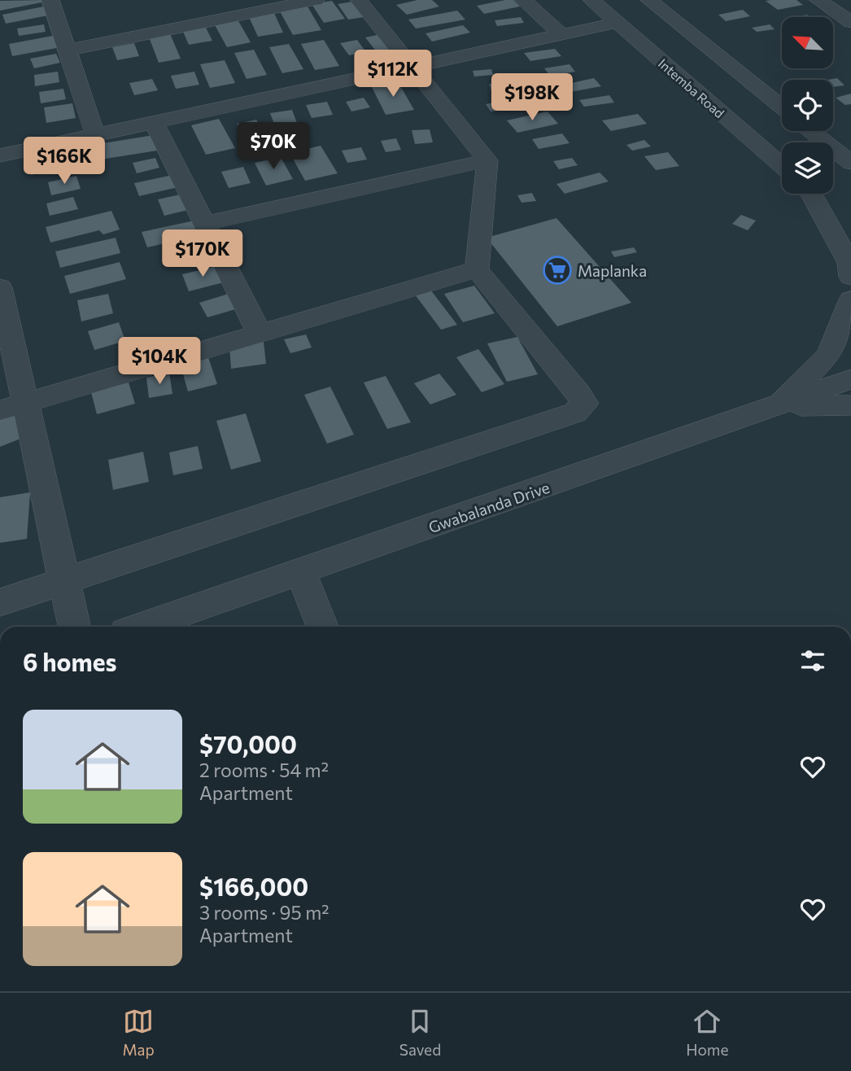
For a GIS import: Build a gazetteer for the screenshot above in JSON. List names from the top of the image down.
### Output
{
  "streets": {
    "street": ["Intemba Road", "Gwabalanda Drive"]
  },
  "places": {
    "supermarket": ["Maplanka"]
  },
  "north": "top left",
  "page": {
    "price": [
      "$112K",
      "$198K",
      "$70K",
      "$166K",
      "$170K",
      "$104K"
    ],
    "heading": "6 homes",
    "list": [
      {
        "name": "$70,000",
        "note": "2 rooms · 54 m² · Apartment"
      },
      {
        "name": "$166,000",
        "note": "3 rooms · 95 m² · Apartment"
      }
    ],
    "tabs": ["Map", "Saved", "Home"]
  }
}
